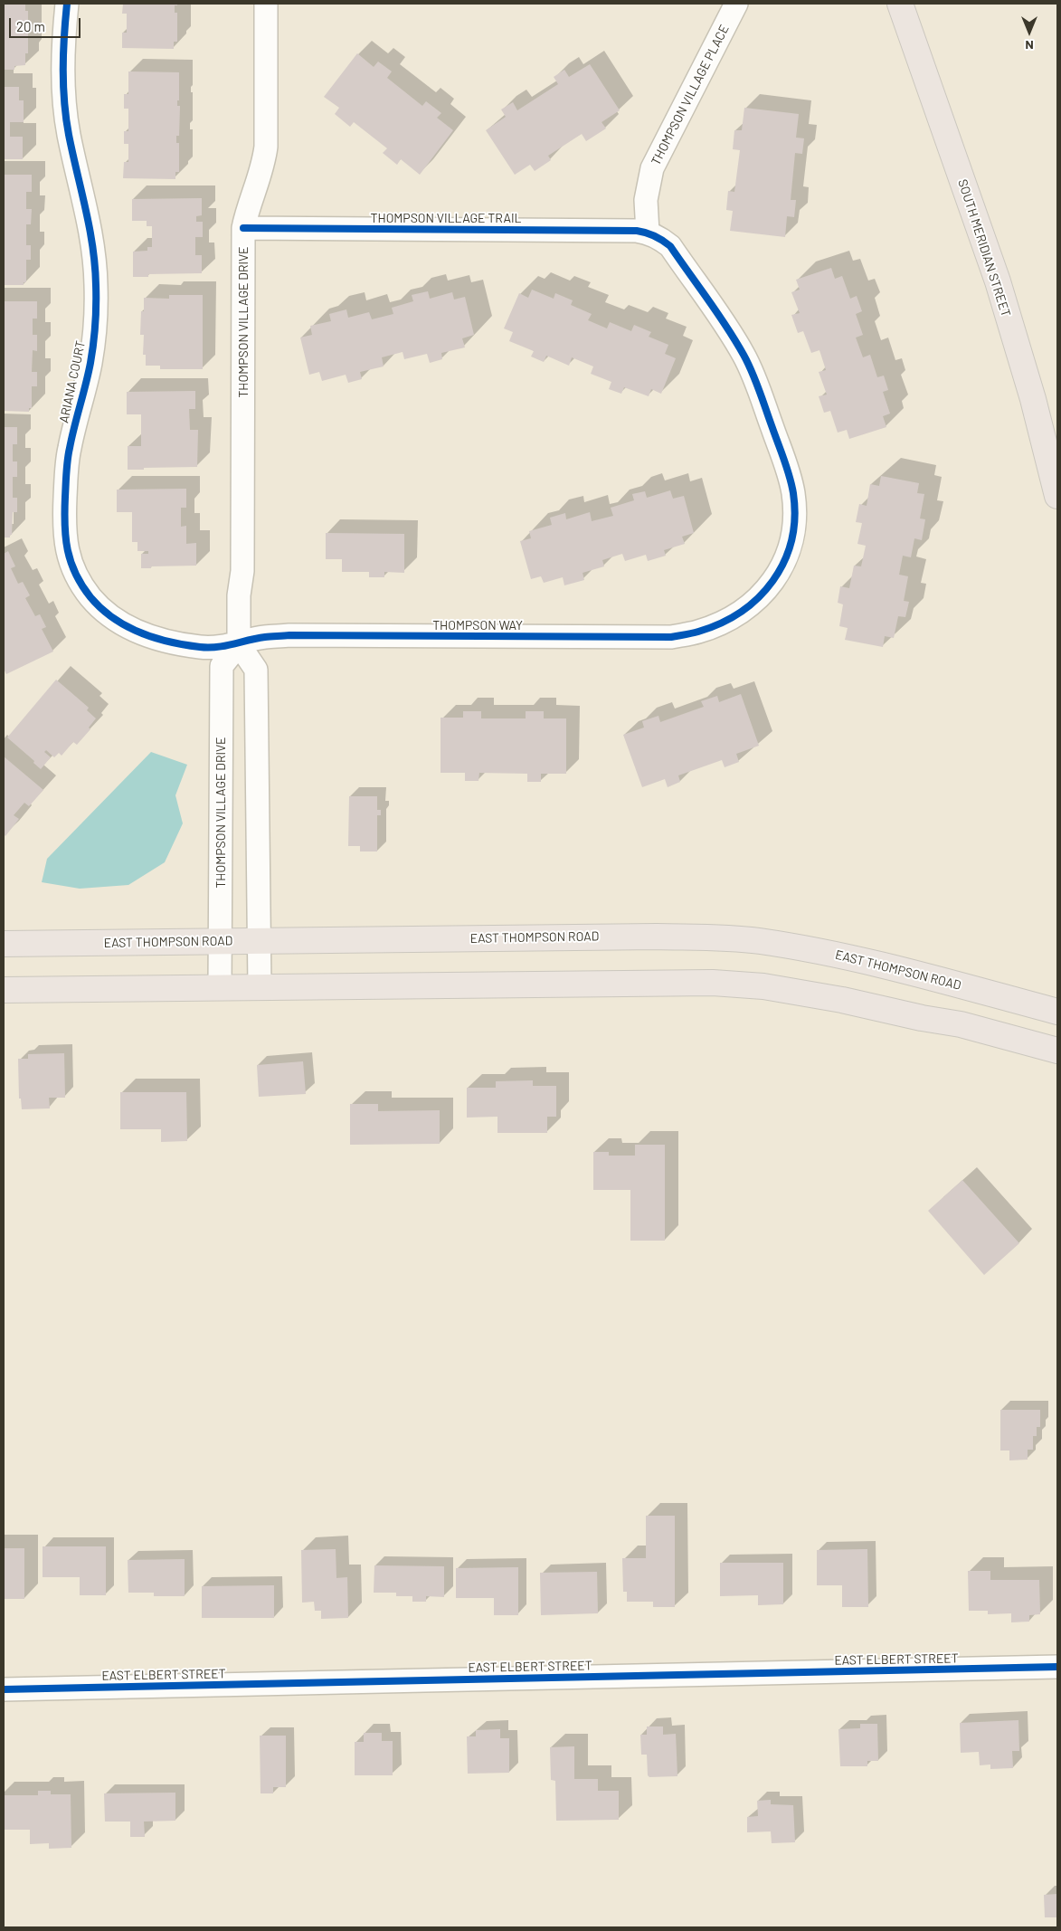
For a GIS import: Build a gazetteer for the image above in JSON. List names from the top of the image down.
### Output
{
  "streets": {
    "main road": ["SOUTH MERIDIAN STREET", "EAST THOMPSON ROAD"],
    "street": [
      "THOMPSON VILLAGE PLACE",
      "THOMPSON VILLAGE TRAIL",
      "THOMPSON VILLAGE DRIVE",
      "ARIANA COURT",
      "THOMPSON WAY",
      "EAST ELBERT STREET"
    ]
  },
  "crossings": [
    ["THOMPSON VILLAGE PLACE", "THOMPSON VILLAGE TRAIL"],
    ["THOMPSON VILLAGE PLACE", "THOMPSON WAY"],
    ["THOMPSON VILLAGE TRAIL", "THOMPSON VILLAGE DRIVE"],
    ["THOMPSON VILLAGE TRAIL", "THOMPSON WAY"],
    ["THOMPSON VILLAGE DRIVE", "ARIANA COURT"],
    ["THOMPSON VILLAGE DRIVE", "THOMPSON WAY"],
    ["THOMPSON VILLAGE DRIVE", "EAST THOMPSON ROAD"],
    ["ARIANA COURT", "THOMPSON WAY"]
  ],
  "scale_bar": "20 m",
  "north": "bottom"
}
